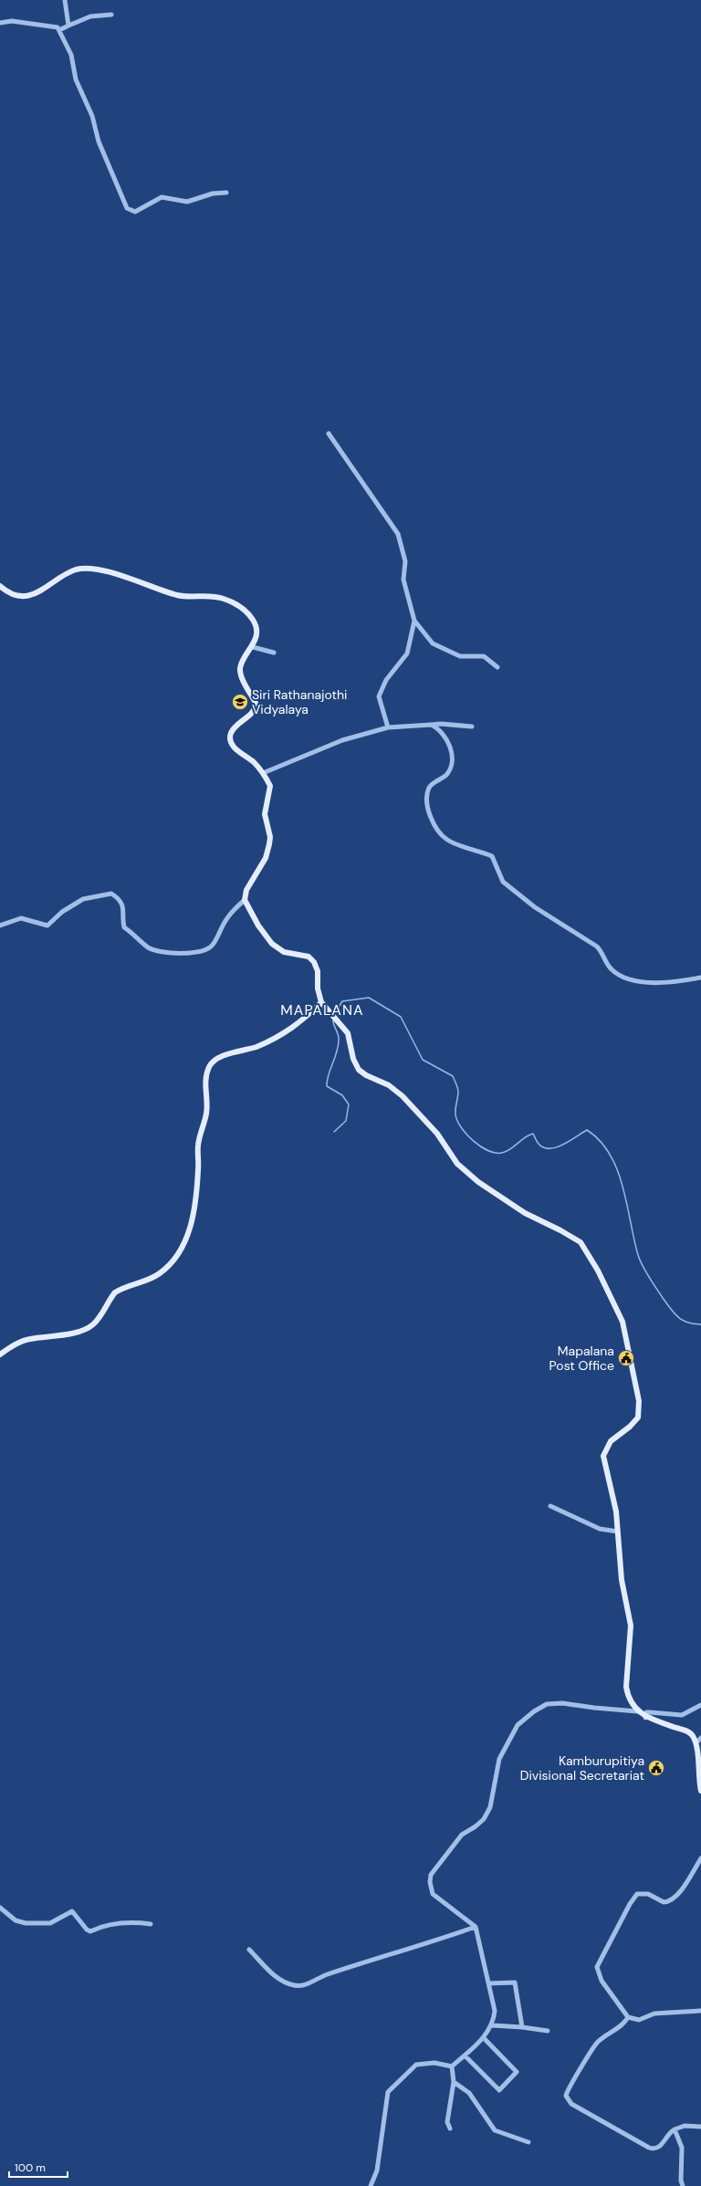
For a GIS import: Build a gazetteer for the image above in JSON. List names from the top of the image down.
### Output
{
  "districts": ["MAPALANA"],
  "places": {
    "school or university": ["Siri Rathanajothi Vidyalaya"],
    "public building": ["Mapalana Post Office", "Kamburupitiya Divisional Secretariat"]
  },
  "scale_bar": "100 m"
}
